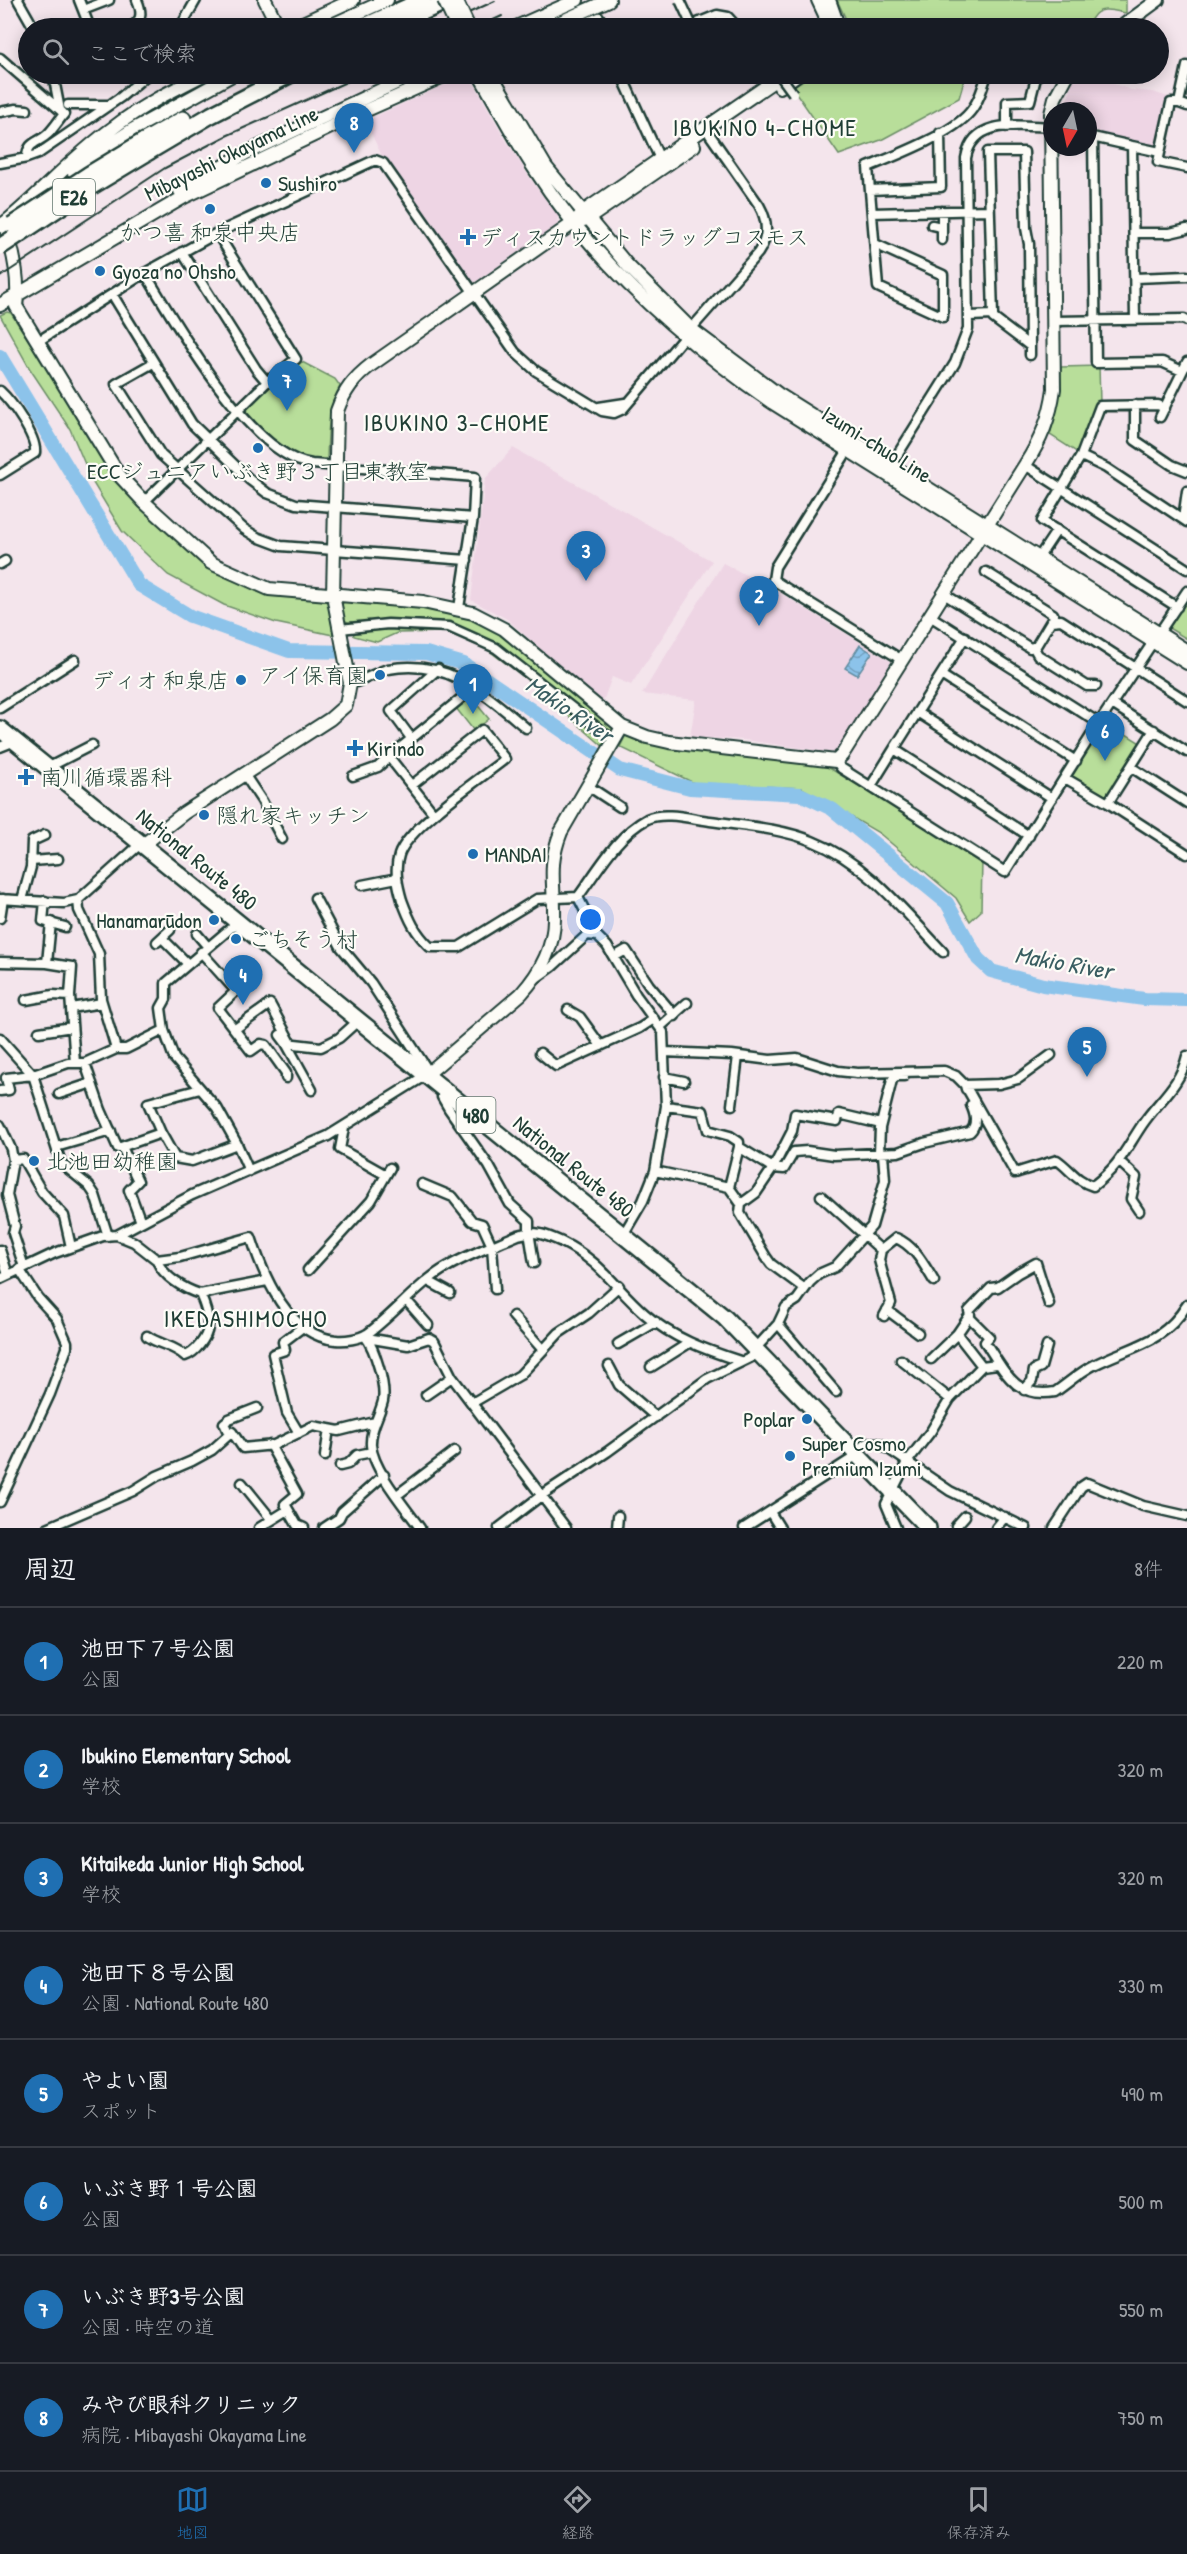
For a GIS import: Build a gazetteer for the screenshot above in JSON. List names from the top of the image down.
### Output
{
  "streets": {
    "highway": ["E26", "National Route 480", "480"],
    "street": ["Mibayashi Okayama Line", "Izumi-chuo Line"]
  },
  "districts": ["IBUKINO 4-CHOME", "IBUKINO 3-CHOME", "IKEDASHIMOCHO"],
  "water": ["Makio River"],
  "places": {
    "other": [
      "Sushiro",
      "かつ喜 和泉中央店",
      "Gyoza no Ohsho",
      "ECCジュニアいぶき野３丁目東教室",
      "アイ保育園",
      "ディオ 和泉店",
      "隠れ家キッチン",
      "MANDAI",
      "Hanamarūdon",
      "ごちそう村",
      "北池田幼稚園",
      "Poplar",
      "Super Cosmo Premium Izumi"
    ],
    "health": ["ディスカウントドラッグコスモス", "Kirindo", "南川循環器科"]
  },
  "north": "bottom",
  "page": {
    "search": "ここで検索",
    "pins": [
      "8",
      "7",
      "3",
      "2",
      "1",
      "6",
      "4",
      "5"
    ],
    "heading": ["周辺", "8件"],
    "list": [
      {
        "mark": "1",
        "name": "池田下７号公園",
        "note": "公園",
        "value": "220 m"
      },
      {
        "mark": "2",
        "name": "Ibukino Elementary School",
        "note": "学校",
        "value": "320 m"
      },
      {
        "mark": "3",
        "name": "Kitaikeda Junior High School",
        "note": "学校",
        "value": "320 m"
      },
      {
        "mark": "4",
        "name": "池田下８号公園",
        "note": "公園 · National Route 480",
        "value": "330 m"
      },
      {
        "mark": "5",
        "name": "やよい園",
        "note": "スポット",
        "value": "490 m"
      },
      {
        "mark": "6",
        "name": "いぶき野１号公園",
        "note": "公園",
        "value": "500 m"
      },
      {
        "mark": "7",
        "name": "いぶき野3号公園",
        "note": "公園 · 時空の道",
        "value": "550 m"
      },
      {
        "mark": "8",
        "name": "みやび眼科クリニック",
        "note": "病院 · Mibayashi Okayama Line",
        "value": "750 m"
      }
    ],
    "nav": ["地図", "経路", "保存済み"]
  }
}
